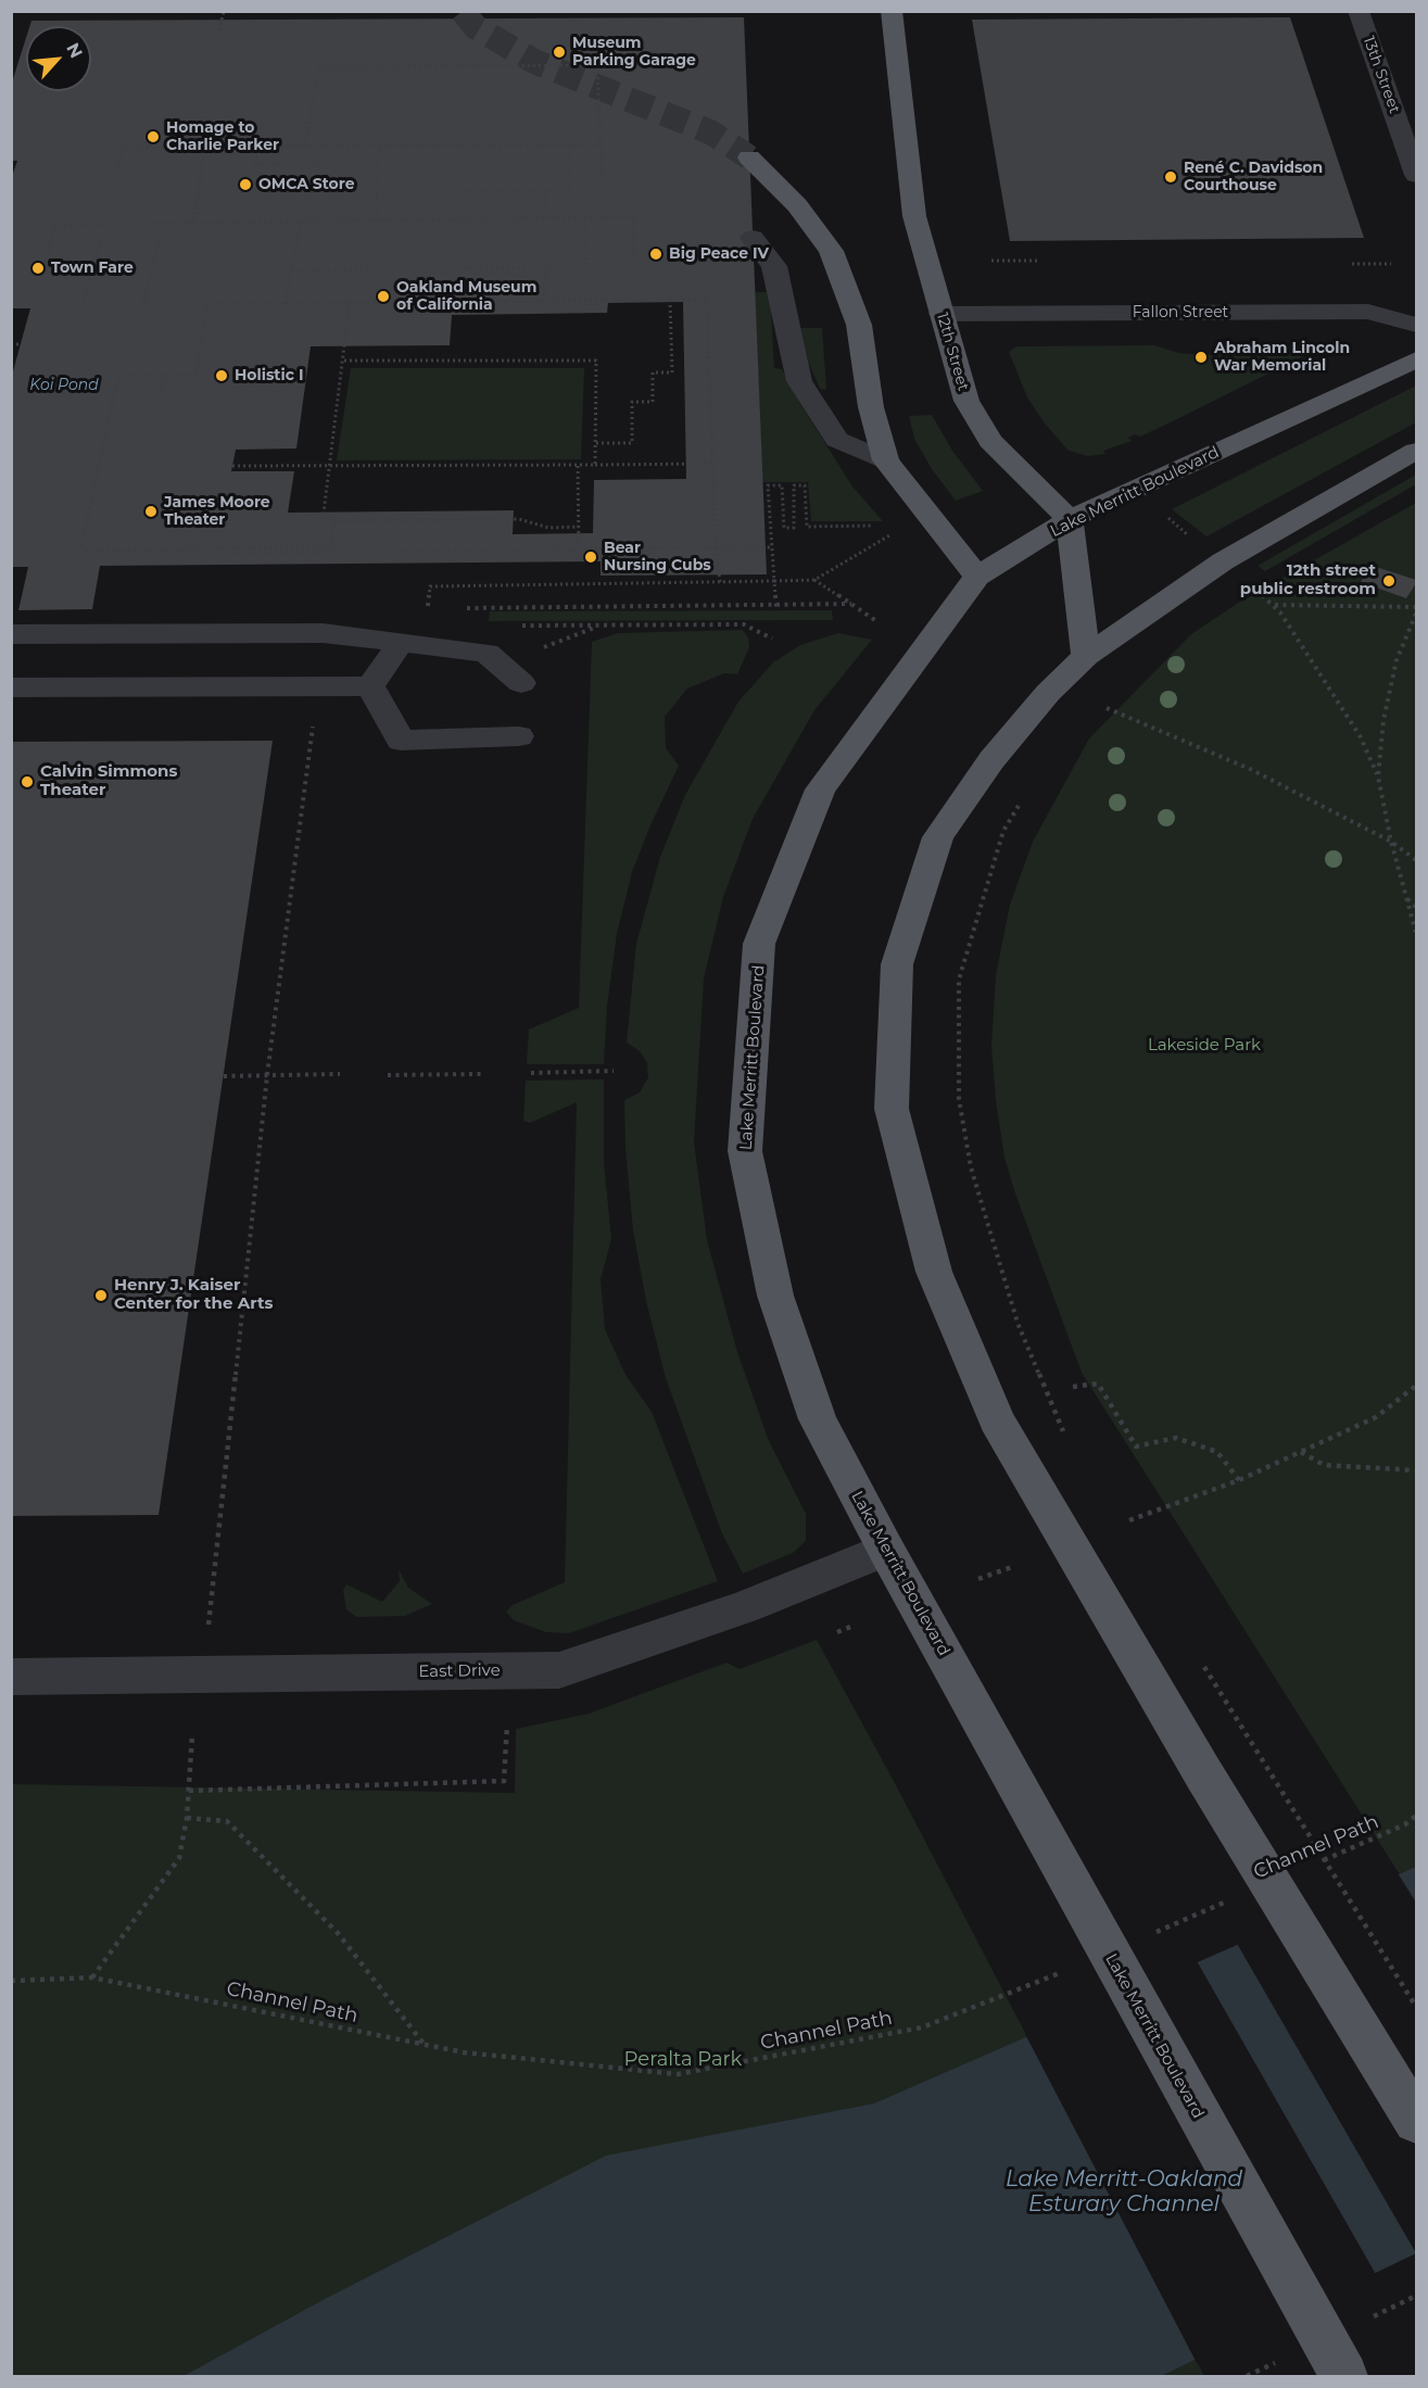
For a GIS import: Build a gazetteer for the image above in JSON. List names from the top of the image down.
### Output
{
  "streets": {
    "main road": ["12th Street", "Lake Merritt Boulevard"],
    "street": ["13th Street", "Fallon Street", "East Drive"],
    "path": ["Channel Path"]
  },
  "crossings": [
    ["Fallon Street", "12th Street"],
    ["12th Street", "Lake Merritt Boulevard"],
    ["Lake Merritt Boulevard", "East Drive"]
  ],
  "water": ["Koi Pond", "Lake Merritt-Oakland Esturary Channel"],
  "parks": ["Lakeside Park", "Peralta Park"],
  "places": [
    "Museum Parking Garage",
    "Homage to Charlie Parker",
    "René C. Davidson Courthouse",
    "OMCA Store",
    "Big Peace IV",
    "Town Fare",
    "Oakland Museum of California",
    "Abraham Lincoln War Memorial",
    "Holistic I",
    "James Moore Theater",
    "Bear Nursing Cubs",
    "12th street public restroom",
    "Calvin Simmons Theater",
    "Henry J. Kaiser Center for the Arts"
  ],
  "north": "top right"
}
